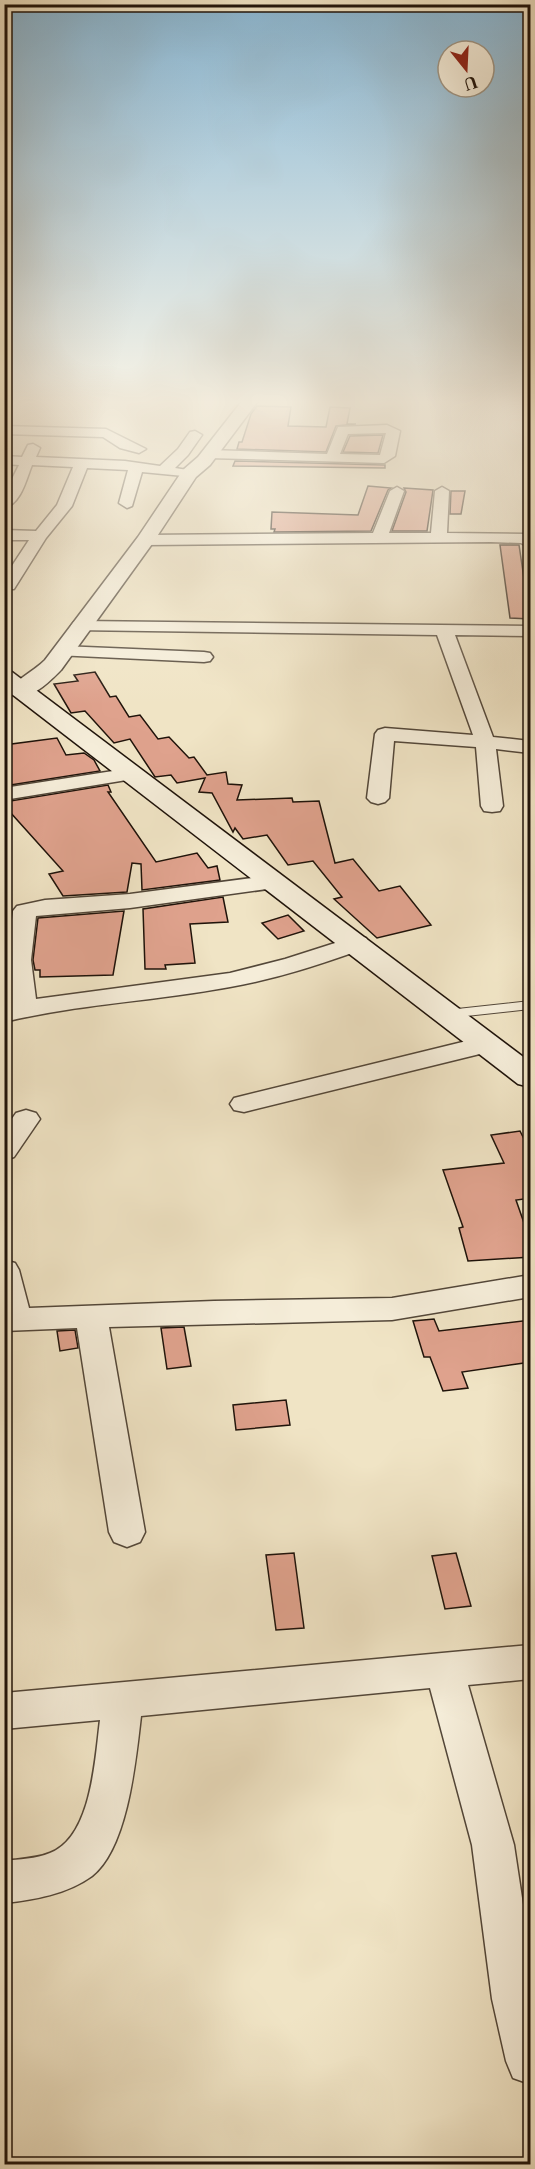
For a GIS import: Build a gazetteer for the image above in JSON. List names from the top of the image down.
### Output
{
  "north": "bottom"
}
